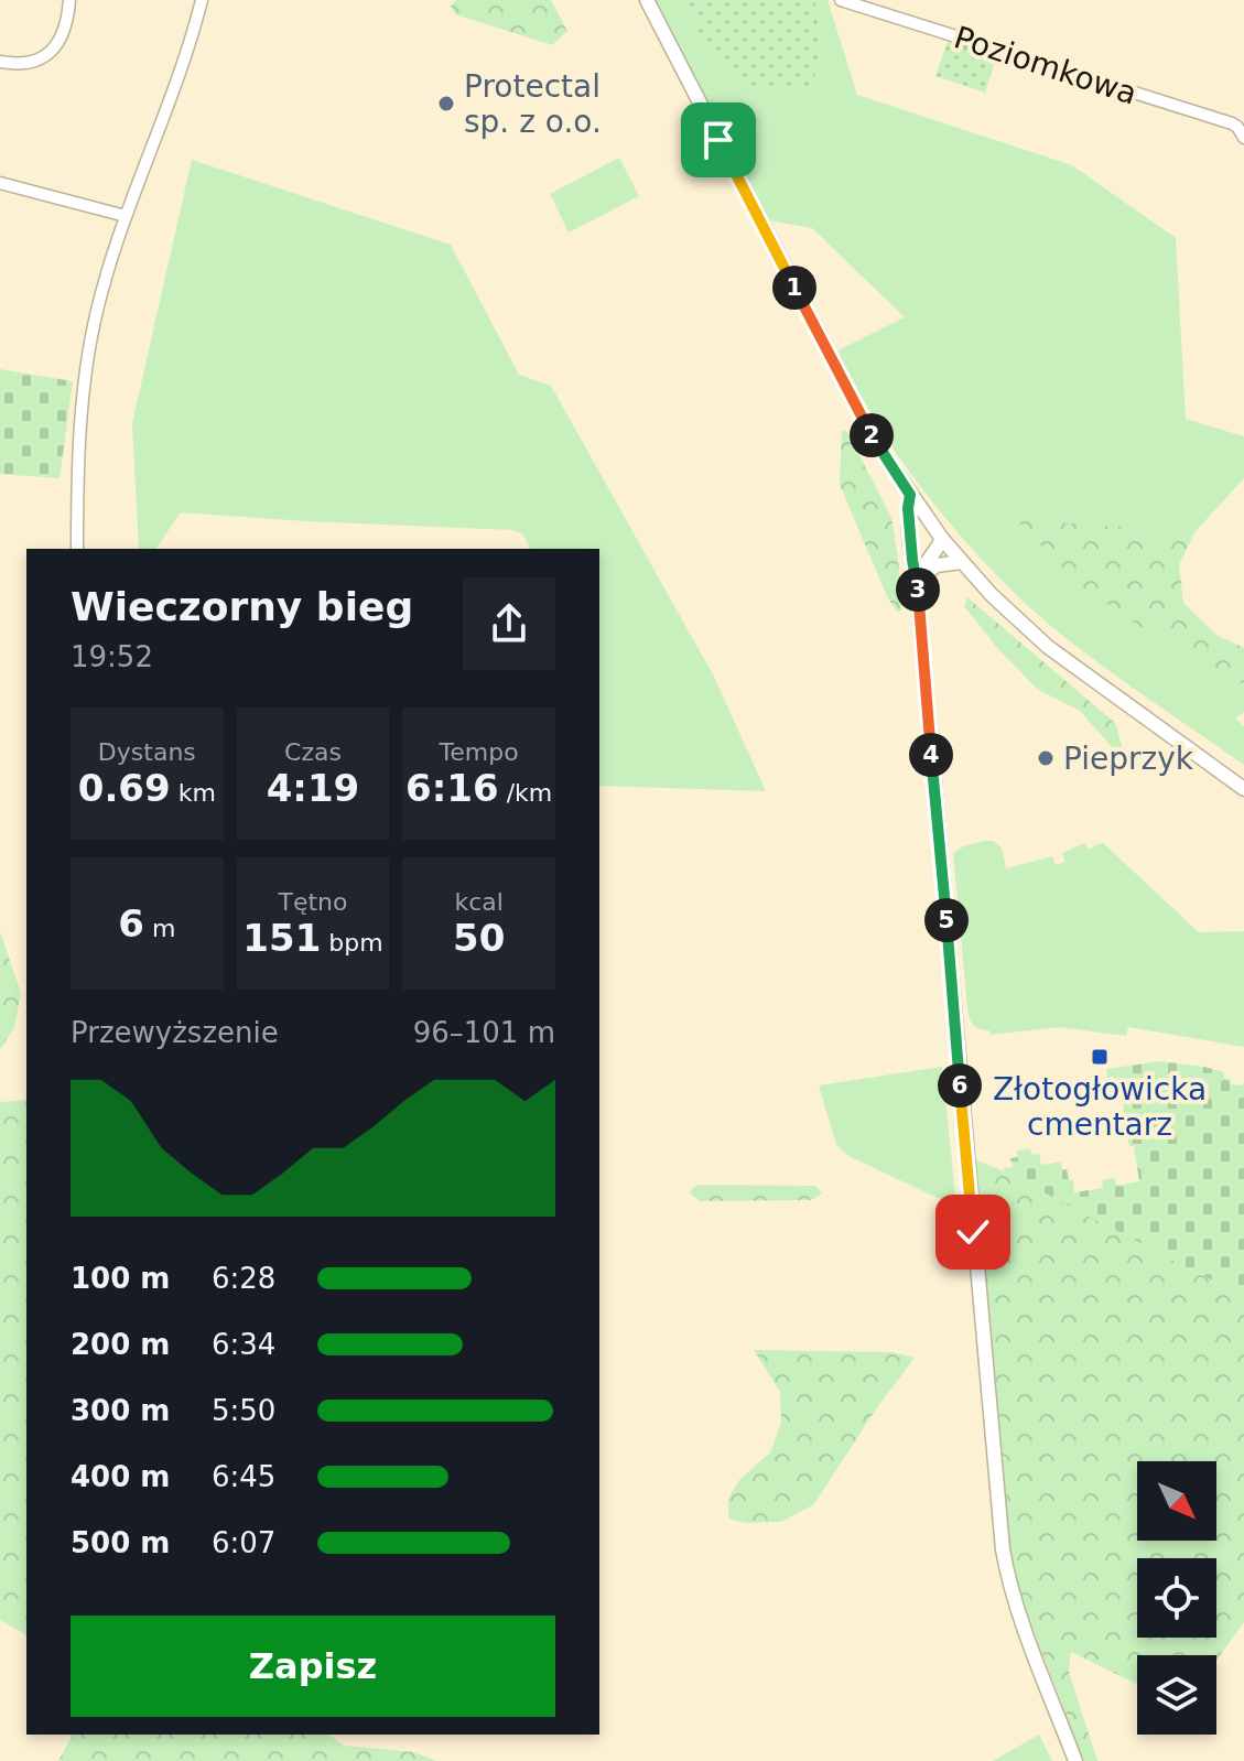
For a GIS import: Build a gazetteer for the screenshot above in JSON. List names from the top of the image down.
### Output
{
  "streets": {
    "street": ["Poziomkowa"]
  },
  "places": {
    "other": ["Protectal sp. z o.o.", "Pieprzyk"],
    "transit": ["Złotogłowicka cmentarz"]
  },
  "north": "bottom right",
  "page": {
    "pins": [
      "1",
      "2",
      "3",
      "4",
      "5",
      "6"
    ],
    "heading": ["Wieczorny bieg", "19:52"],
    "stats": [
      ["Dystans", "0.69 km"],
      ["Czas", "4:19"],
      ["Tempo", "6:16 /km"],
      ["6 m"],
      ["Tętno", "151 bpm"],
      ["kcal", "50"]
    ],
    "chart": ["Przewyższenie", "96–101 m"],
    "list": [
      {
        "name": "100 m",
        "note": "6:28"
      },
      {
        "name": "200 m",
        "note": "6:34"
      },
      {
        "name": "300 m",
        "note": "5:50"
      },
      {
        "name": "400 m",
        "note": "6:45"
      },
      {
        "name": "500 m",
        "note": "6:07"
      }
    ],
    "buttons": "Zapisz"
  }
}
